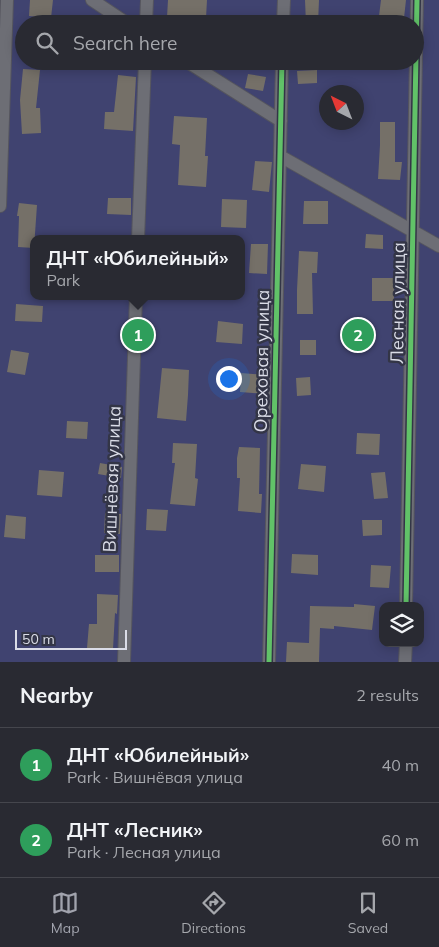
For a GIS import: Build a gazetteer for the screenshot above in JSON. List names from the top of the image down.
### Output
{
  "streets": {
    "street": ["Лесная улица", "Ореховая улица", "Вишнёвая улица"]
  },
  "scale_bar": "50 m",
  "north": "top left",
  "page": {
    "search": "Search here",
    "popup": ["ДНТ «Юбилейный»", "Park"],
    "pins": ["1", "2"],
    "scale": "50 m",
    "heading": ["Nearby", "2 results"],
    "list": [
      {
        "mark": "1",
        "name": "ДНТ «Юбилейный»",
        "note": "Park · Вишнёвая улица",
        "value": "40 m"
      },
      {
        "mark": "2",
        "name": "ДНТ «Лесник»",
        "note": "Park · Лесная улица",
        "value": "60 m"
      }
    ],
    "nav": ["Map", "Directions", "Saved"]
  }
}
